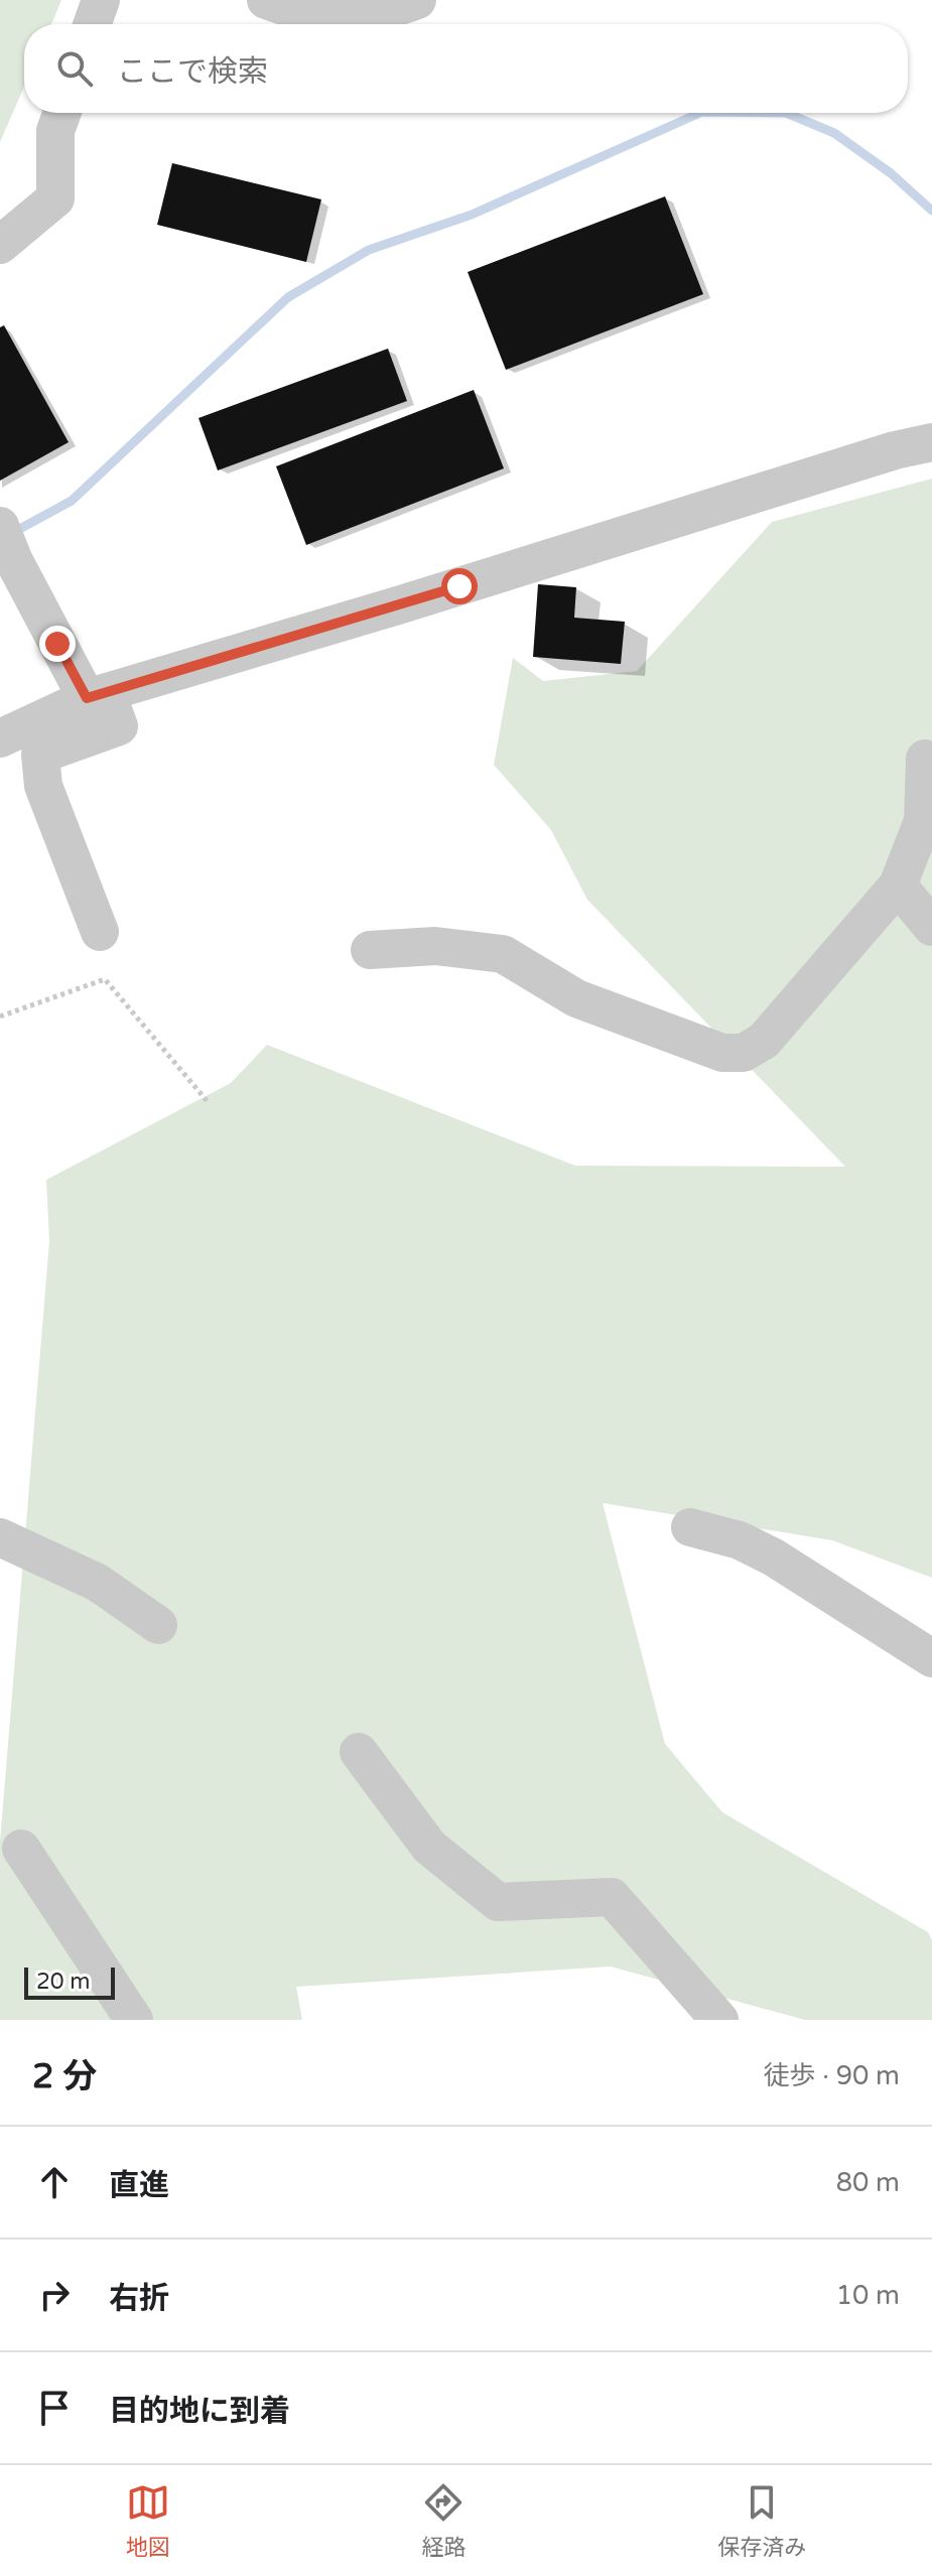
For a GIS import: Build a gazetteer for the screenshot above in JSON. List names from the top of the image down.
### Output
{
  "scale_bar": "20 m",
  "page": {
    "search": "ここで検索",
    "scale": "20 m",
    "heading": ["2 分", "徒歩 · 90 m"],
    "list": [
      ["直進", "80 m"],
      ["右折", "10 m"],
      "目的地に到着"
    ],
    "nav": ["地図", "経路", "保存済み"]
  }
}
